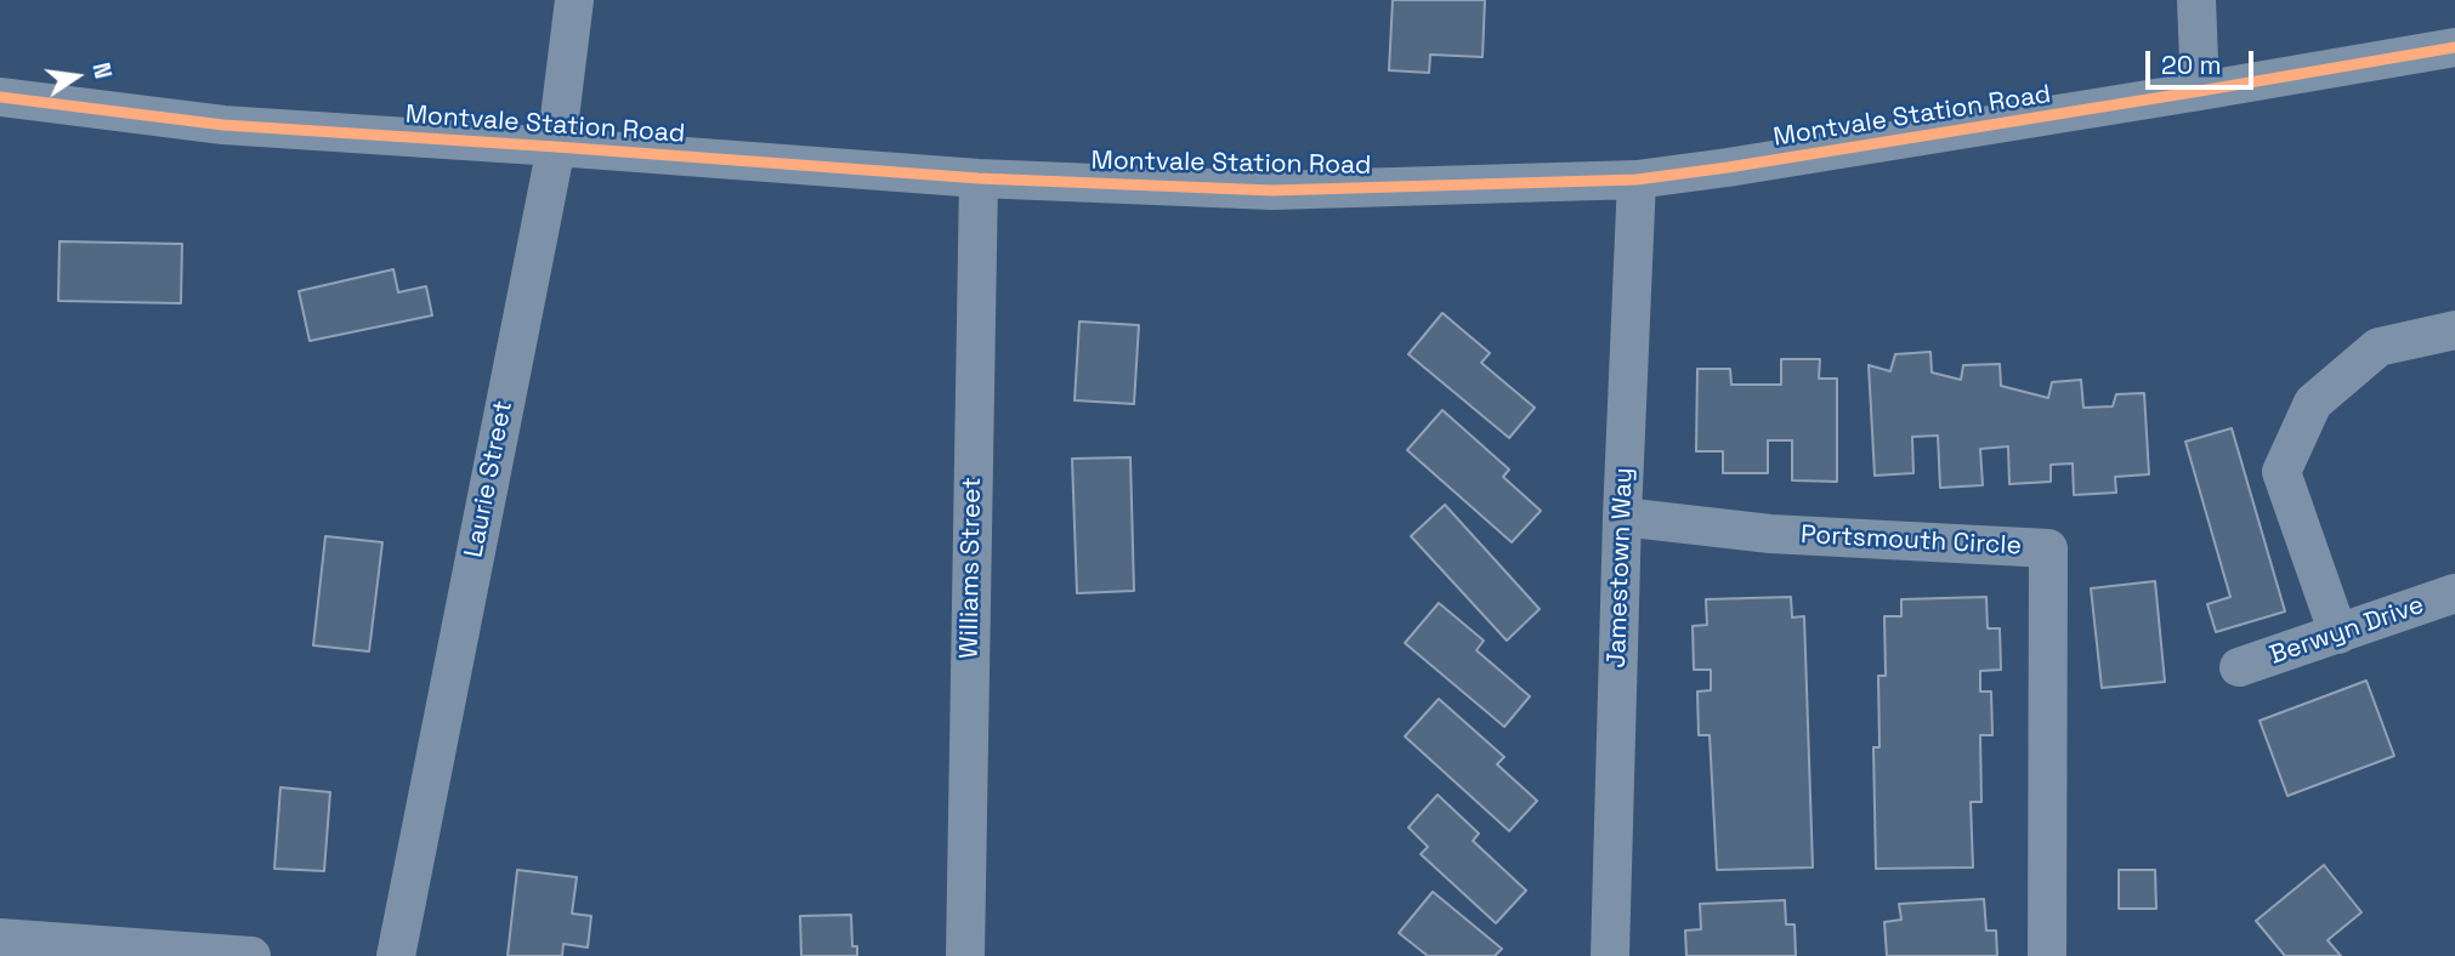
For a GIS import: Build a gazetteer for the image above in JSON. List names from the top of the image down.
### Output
{
  "streets": {
    "street": [
      "Montvale Station Road",
      "Laurie Street",
      "Portsmouth Circle",
      "Williams Street",
      "Jamestown Way",
      "Berwyn Drive"
    ]
  },
  "crossings": [
    ["Montvale Station Road", "Laurie Street"],
    ["Montvale Station Road", "Williams Street"],
    ["Montvale Station Road", "Jamestown Way"],
    ["Portsmouth Circle", "Jamestown Way"]
  ],
  "scale_bar": "20 m",
  "north": "right"
}
